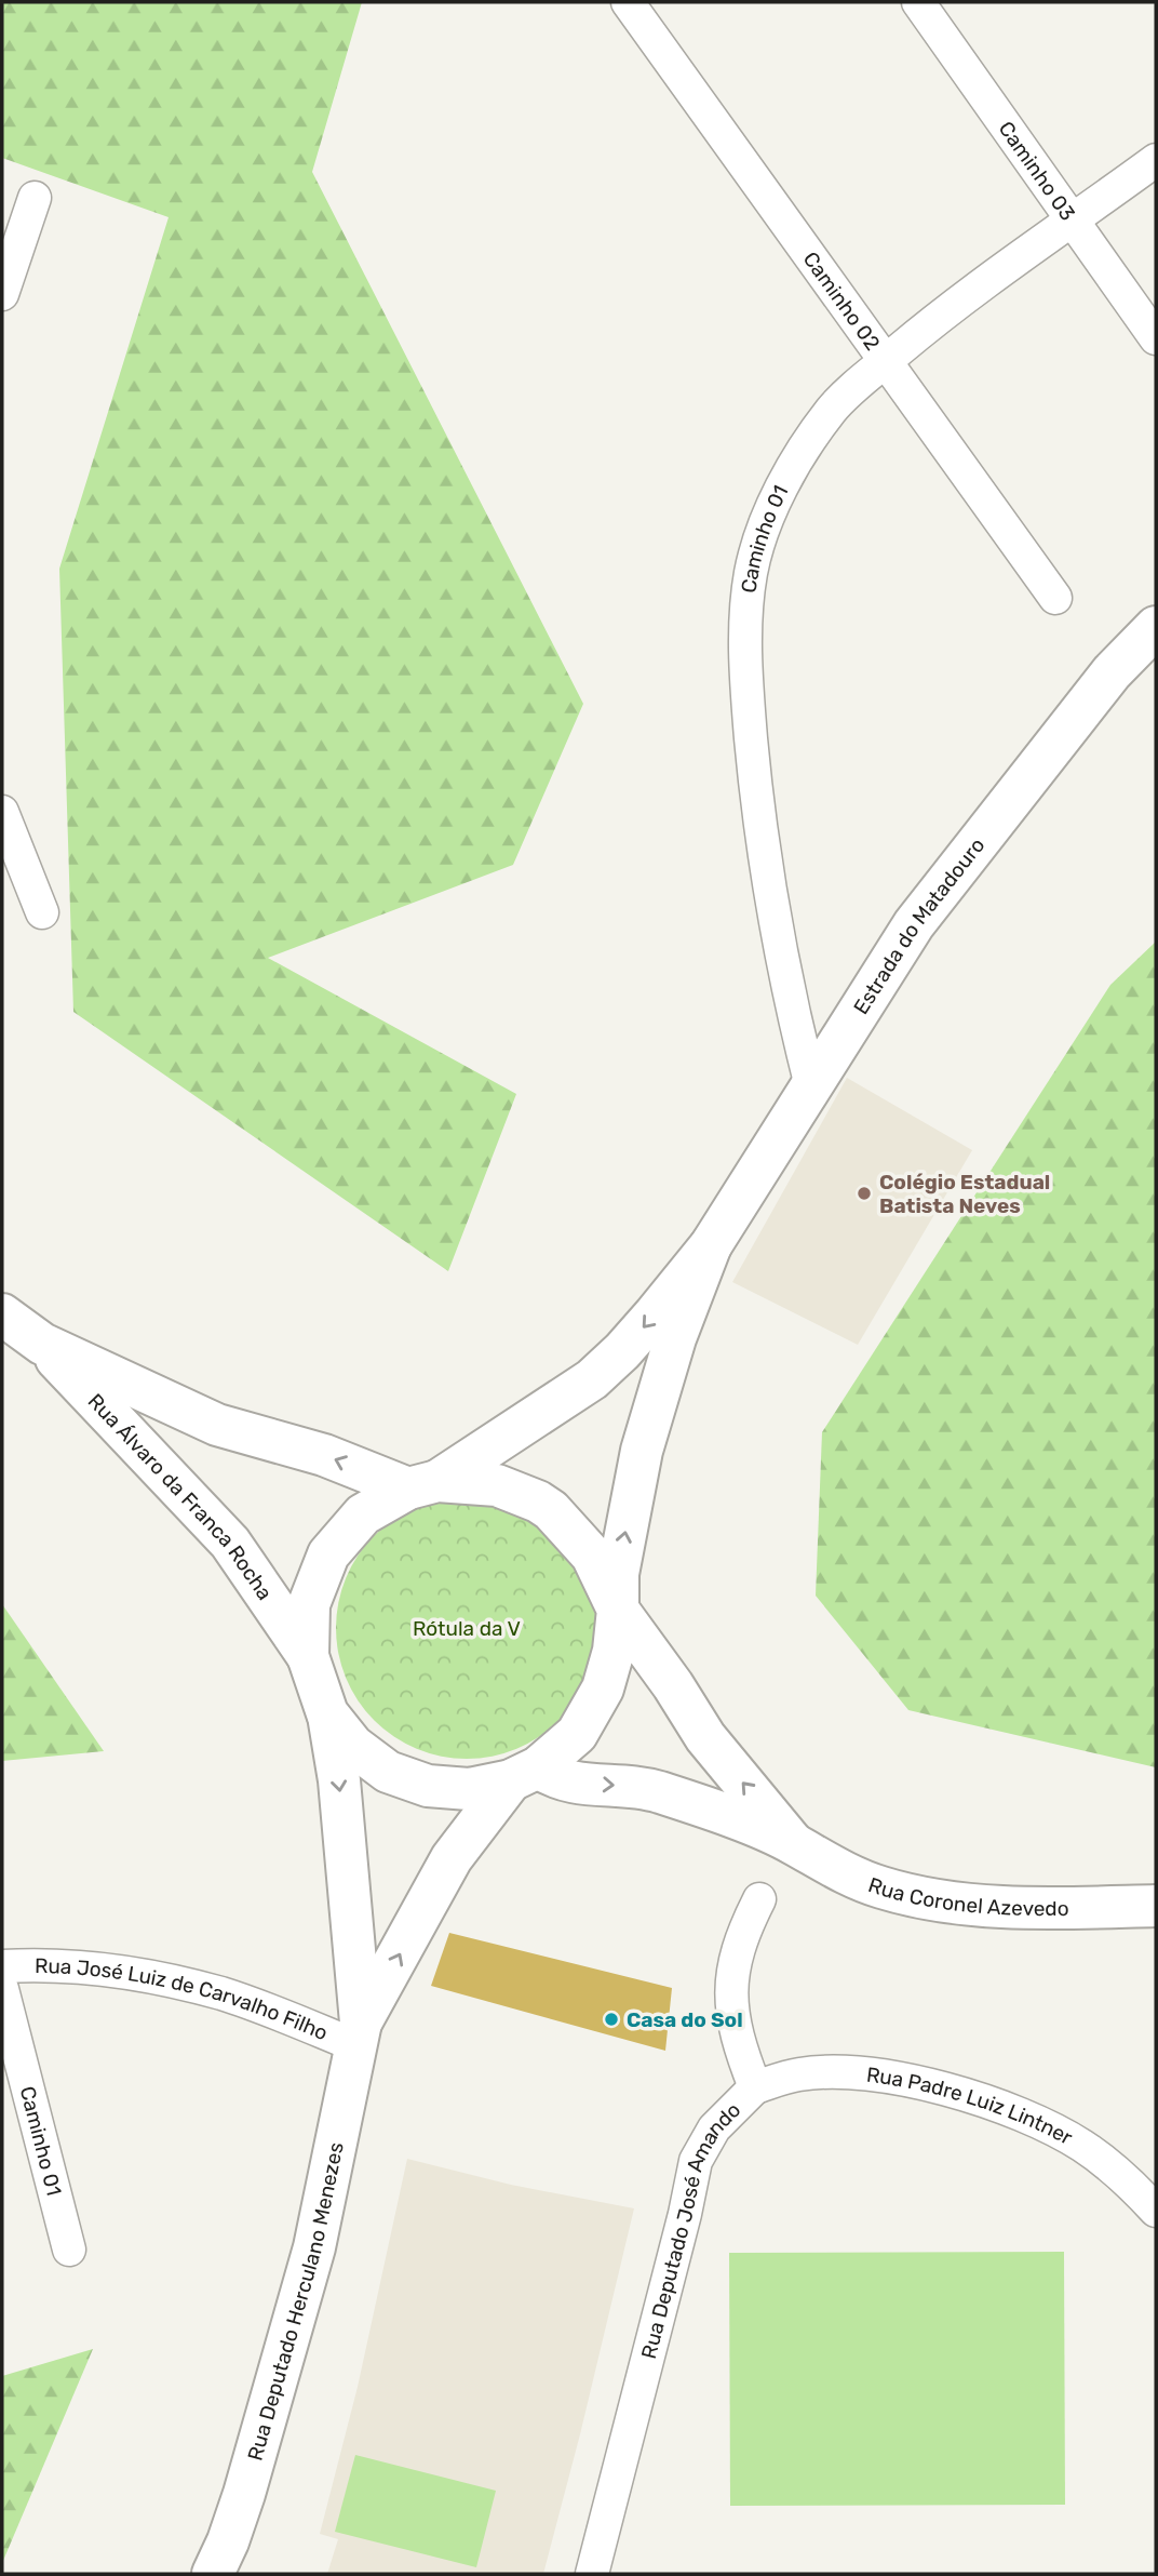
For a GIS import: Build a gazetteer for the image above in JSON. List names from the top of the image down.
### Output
{
  "streets": {
    "main road": [
      "Estrada do Matadouro",
      "Rua Álvaro da Franca Rocha",
      "Rua Coronel Azevedo",
      "Rua Deputado Herculano Menezes"
    ],
    "street": [
      "Caminho 03",
      "Caminho 02",
      "Caminho 01",
      "Rua José Luiz de Carvalho Filho",
      "Rua Padre Luiz Lintner",
      "Rua Deputado José Amando"
    ]
  },
  "crossings": [
    ["Caminho 03", "Caminho 01"],
    ["Caminho 02", "Caminho 01"],
    ["Caminho 01", "Estrada do Matadouro"],
    ["Estrada do Matadouro", "Rua Álvaro da Franca Rocha"],
    ["Estrada do Matadouro", "Rua Coronel Azevedo"],
    ["Estrada do Matadouro", "Rua Deputado Herculano Menezes"],
    ["Rua Álvaro da Franca Rocha", "Rua Coronel Azevedo"],
    ["Rua Coronel Azevedo", "Rua Deputado Herculano Menezes"],
    ["Rua José Luiz de Carvalho Filho", "Rua Deputado Herculano Menezes"],
    ["Rua Padre Luiz Lintner", "Rua Deputado José Amando"]
  ],
  "one_way": ["Rua Álvaro da Franca Rocha"],
  "parks": ["Rótula da V"],
  "places": ["Colégio Estadual Batista Neves", "Casa do Sol"]
}
